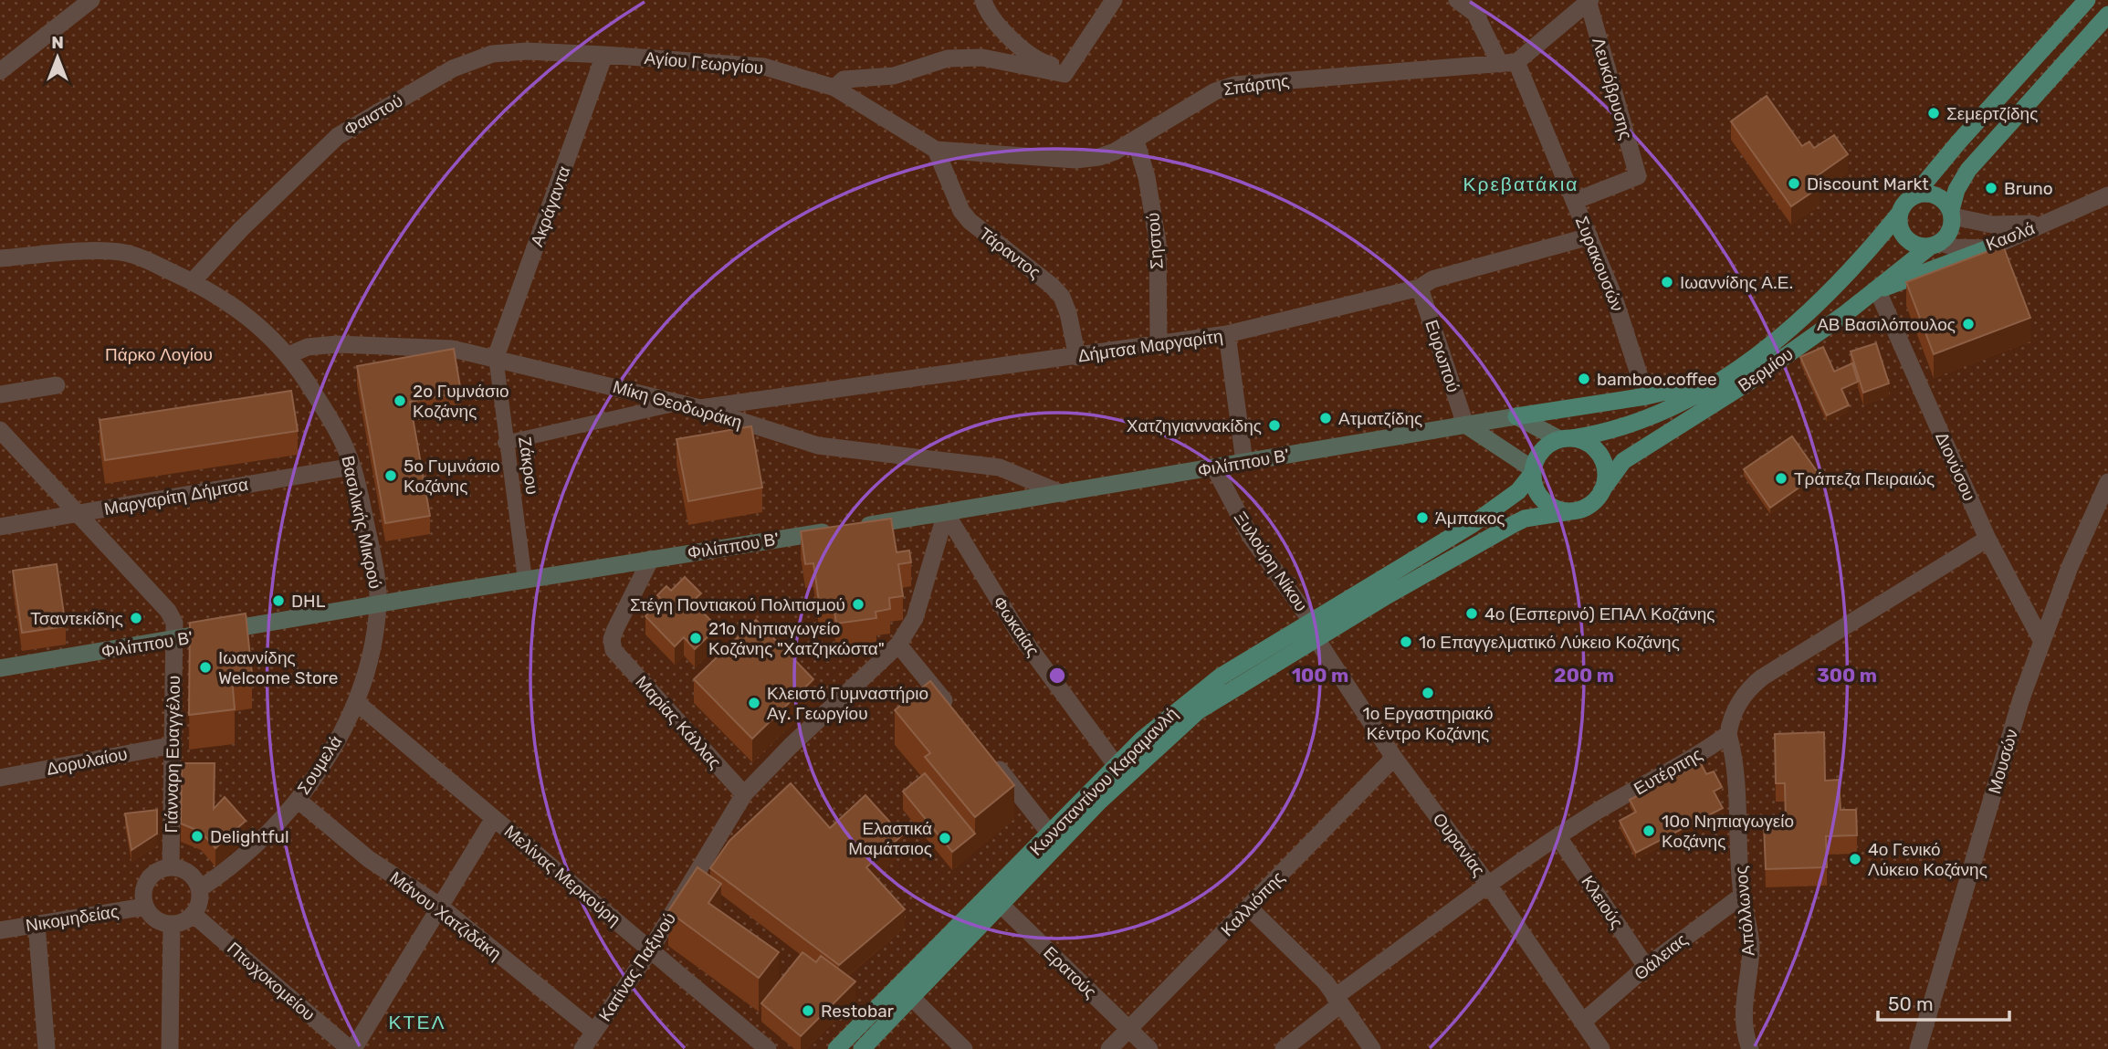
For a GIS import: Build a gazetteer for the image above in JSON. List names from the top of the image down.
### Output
{
  "streets": {
    "main road": ["Βερμίου", "Φιλίππου Β'", "Κωνσταντίνου Καραμανλή"],
    "street": [
      "Αγίου Γεωργίου",
      "Σπάρτης",
      "Λευκόβρυσης",
      "Φαιστού",
      "Ακράγαντα",
      "Κασλά",
      "Σηστού",
      "Τάραντος",
      "Συρακουσών",
      "Δήμτσα Μαργαρίτη",
      "Ευρωπού",
      "Μίκη Θεοδωράκη",
      "Ζάκρου",
      "Διονύσου",
      "Μαργαρίτη Δήμτσα",
      "Βασιλικής Μικρού",
      "Ξυλούρη Νίκου",
      "Φωκαίας",
      "Μαρίας Κάλλας",
      "Γιάνναρη Ευαγγέλου",
      "Δορυλαίου",
      "Μουσών",
      "Σουμελά",
      "Ευτέρπης",
      "Ουρανίας",
      "Μελίνας Μερκούρη",
      "Κλειούς",
      "Καλλιόπης",
      "Απόλλωνος",
      "Μάνου Χατζιδάκη",
      "Νικομηδείας",
      "Θάλειας",
      "Κατίνας Παξινού",
      "Ερατούς",
      "Πτωχοκομείου"
    ]
  },
  "crossings": [
    ["Αγίου Γεωργίου", "Σπάρτης"],
    ["Αγίου Γεωργίου", "Φαιστού"],
    ["Αγίου Γεωργίου", "Ακράγαντα"],
    ["Αγίου Γεωργίου", "Τάραντος"],
    ["Σπάρτης", "Σηστού"],
    ["Σπάρτης", "Τάραντος"],
    ["Σπάρτης", "Συρακουσών"],
    ["Λευκόβρυσης", "Συρακουσών"],
    ["Φαιστού", "Ακράγαντα"],
    ["Φαιστού", "Βασιλικής Μικρού"],
    ["Ακράγαντα", "Μίκη Θεοδωράκη"],
    ["Ακράγαντα", "Ζάκρου"],
    ["Κασλά", "Βερμίου"],
    ["Σηστού", "Δήμτσα Μαργαρίτη"],
    ["Τάραντος", "Δήμτσα Μαργαρίτη"],
    ["Συρακουσών", "Δήμτσα Μαργαρίτη"],
    ["Δήμτσα Μαργαρίτη", "Ευρωπού"],
    ["Δήμτσα Μαργαρίτη", "Μίκη Θεοδωράκη"],
    ["Ευρωπού", "Φιλίππου Β'"],
    ["Βερμίου", "Διονύσου"],
    ["Βερμίου", "Κωνσταντίνου Καραμανλή"],
    ["Μίκη Θεοδωράκη", "Φιλίππου Β'"],
    ["Μίκη Θεοδωράκη", "Ζάκρου"],
    ["Μίκη Θεοδωράκη", "Βασιλικής Μικρού"],
    ["Φιλίππου Β'", "Ζάκρου"],
    ["Φιλίππου Β'", "Βασιλικής Μικρού"],
    ["Φιλίππου Β'", "Ξυλούρη Νίκου"],
    ["Φιλίππου Β'", "Φωκαίας"],
    ["Φιλίππου Β'", "Μαρίας Κάλλας"],
    ["Φιλίππου Β'", "Γιάνναρη Ευαγγέλου"],
    ["Φιλίππου Β'", "Σουμελά"],
    ["Φιλίππου Β'", "Κατίνας Παξινού"],
    ["Διονύσου", "Μουσών"],
    ["Μαργαρίτη Δήμτσα", "Βασιλικής Μικρού"],
    ["Μαργαρίτη Δήμτσα", "Γιάνναρη Ευαγγέλου"],
    ["Βασιλικής Μικρού", "Σουμελά"],
    ["Ξυλούρη Νίκου", "Κωνσταντίνου Καραμανλή"],
    ["Φωκαίας", "Κωνσταντίνου Καραμανλή"],
    ["Φωκαίας", "Κατίνας Παξινού"],
    ["Μαρίας Κάλλας", "Κατίνας Παξινού"],
    ["Γιάνναρη Ευαγγέλου", "Δορυλαίου"],
    ["Γιάνναρη Ευαγγέλου", "Σουμελά"],
    ["Γιάνναρη Ευαγγέλου", "Νικομηδείας"],
    ["Γιάνναρη Ευαγγέλου", "Πτωχοκομείου"],
    ["Σουμελά", "Μελίνας Μερκούρη"],
    ["Σουμελά", "Μάνου Χατζιδάκη"],
    ["Σουμελά", "Νικομηδείας"],
    ["Σουμελά", "Πτωχοκομείου"],
    ["Ευτέρπης", "Ουρανίας"],
    ["Ευτέρπης", "Κλειούς"],
    ["Ευτέρπης", "Απόλλωνος"],
    ["Κωνσταντίνου Καραμανλή", "Ουρανίας"],
    ["Κωνσταντίνου Καραμανλή", "Ερατούς"],
    ["Ουρανίας", "Καλλιόπης"],
    ["Ουρανίας", "Θάλειας"],
    ["Μελίνας Μερκούρη", "Κατίνας Παξινού"],
    ["Κλειούς", "Θάλειας"],
    ["Καλλιόπης", "Ερατούς"],
    ["Απόλλωνος", "Θάλειας"],
    ["Μάνου Χατζιδάκη", "Κατίνας Παξινού"],
    ["Νικομηδείας", "Πτωχοκομείου"]
  ],
  "districts": ["Κρεβατάκια", "ΚΤΕΛ"],
  "parks": ["Πάρκο Λογίου"],
  "places": [
    "Σεμερτζίδης",
    "Discount Markt",
    "Bruno",
    "Ιωαννίδης Α.Ε.",
    "ΑΒ Βασιλόπουλος",
    "bamboo.coffee",
    "2o Γυμνάσιο Κοζάνης",
    "Ατματζίδης",
    "Χατζηγιαννακίδης",
    "5o Γυμνάσιο Κοζάνης",
    "Τράπεζα Πειραιώς",
    "Άμπακος",
    "DHL",
    "Στέγη Ποντιακού Πολιτισμού",
    "4ο (Εσπερινό) ΕΠΑΛ Κοζάνης",
    "Τσαντεκίδης",
    "21ο Νηπιαγωγείο Κοζάνης \"Χατζηκώστα\"",
    "1ο Επαγγελματικό Λύκειο Κοζάνης",
    "Ιωαννίδης Welcome Store",
    "1ο Εργαστηριακό Κέντρο Κοζάνης",
    "Κλειστό Γυμναστήριο Αγ. Γεωργίου",
    "10ο Νηπιαγωγείο Κοζάνης",
    "Delightful",
    "Ελαστικά Μαμάτσιος",
    "4ο Γενικό Λύκειο Κοζάνης",
    "Restobar"
  ],
  "scale_bar": "50 m",
  "north": "top",
  "rings": ["100 m", "200 m", "300 m"]
}
